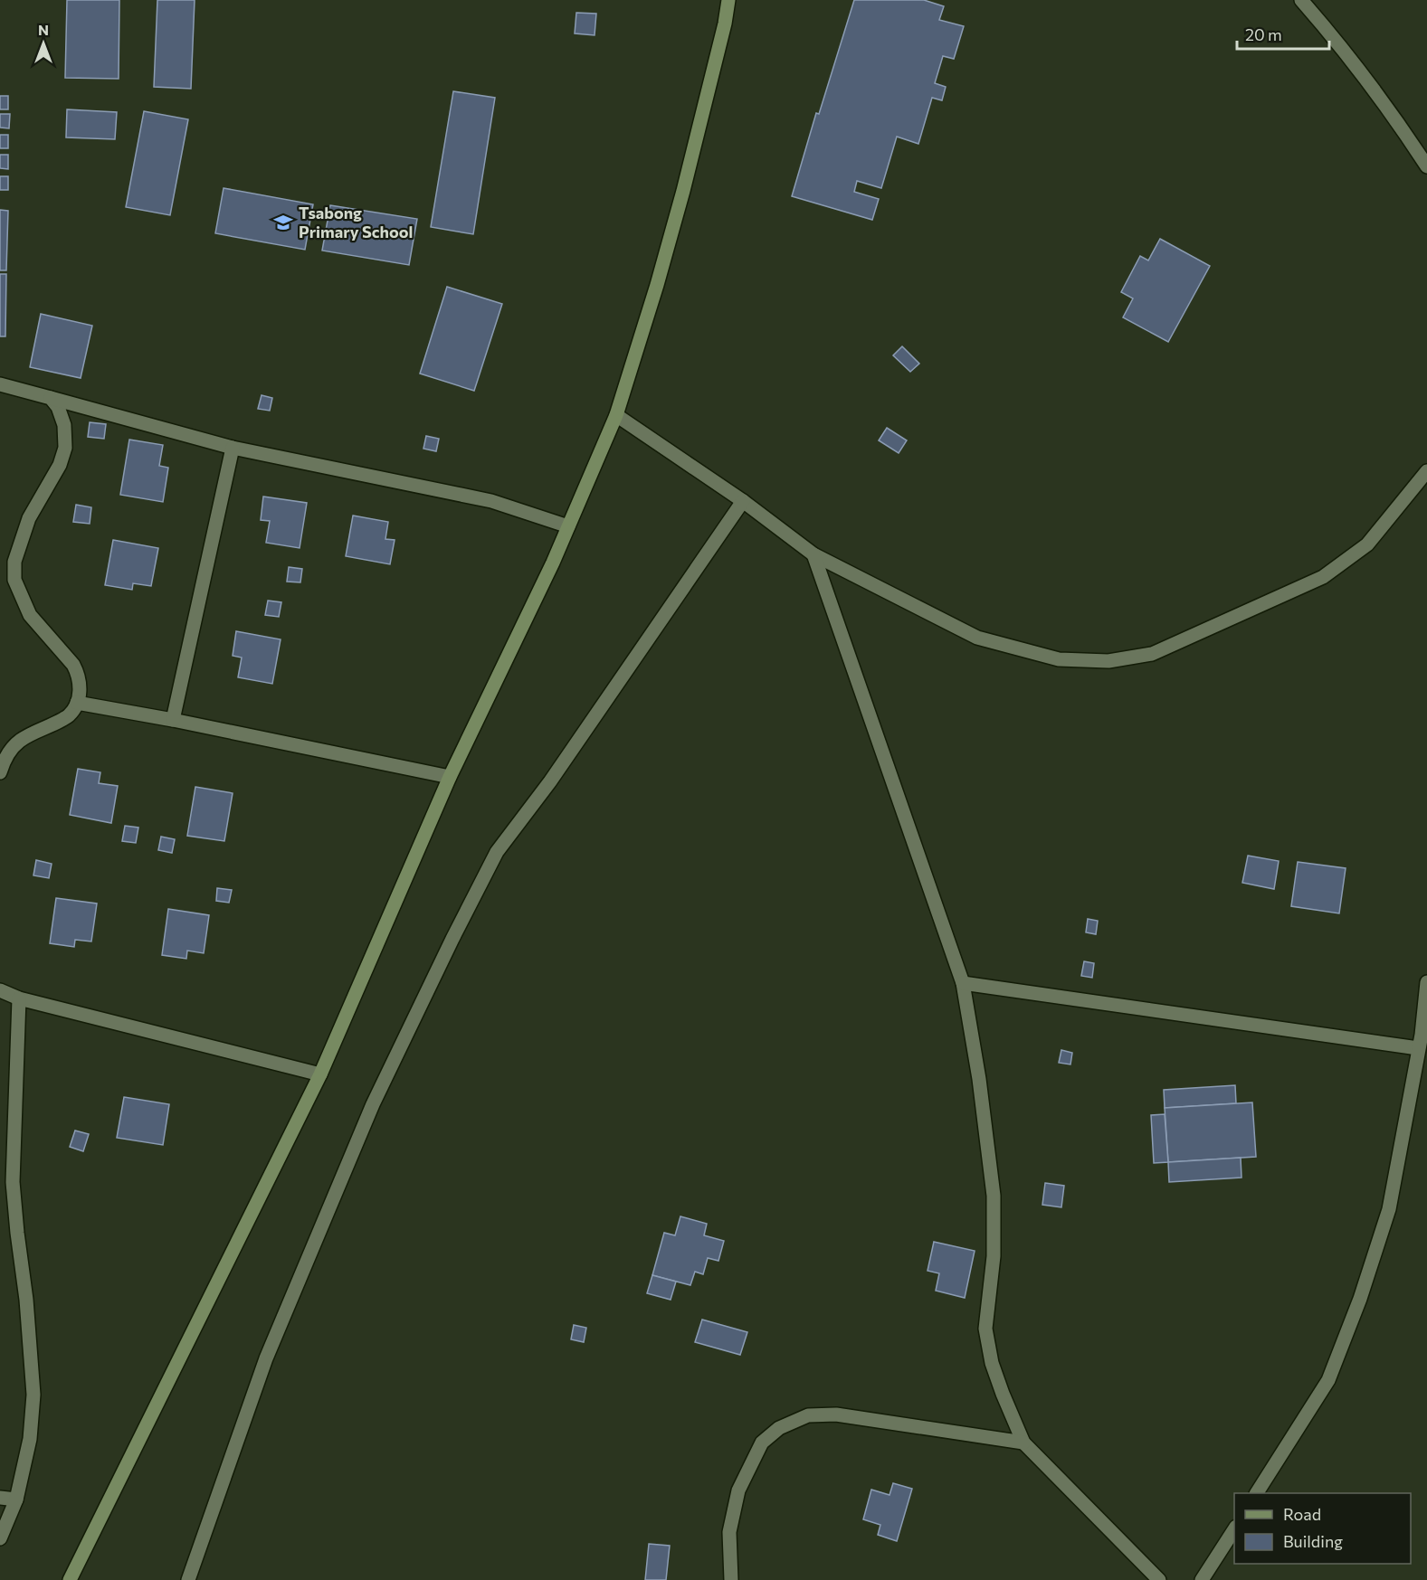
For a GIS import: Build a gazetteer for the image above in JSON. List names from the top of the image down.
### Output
{
  "places": {
    "school or university": ["Tsabong Primary School"]
  },
  "legend": ["Road", "Building"],
  "scale_bar": "20 m",
  "north": "top"
}
